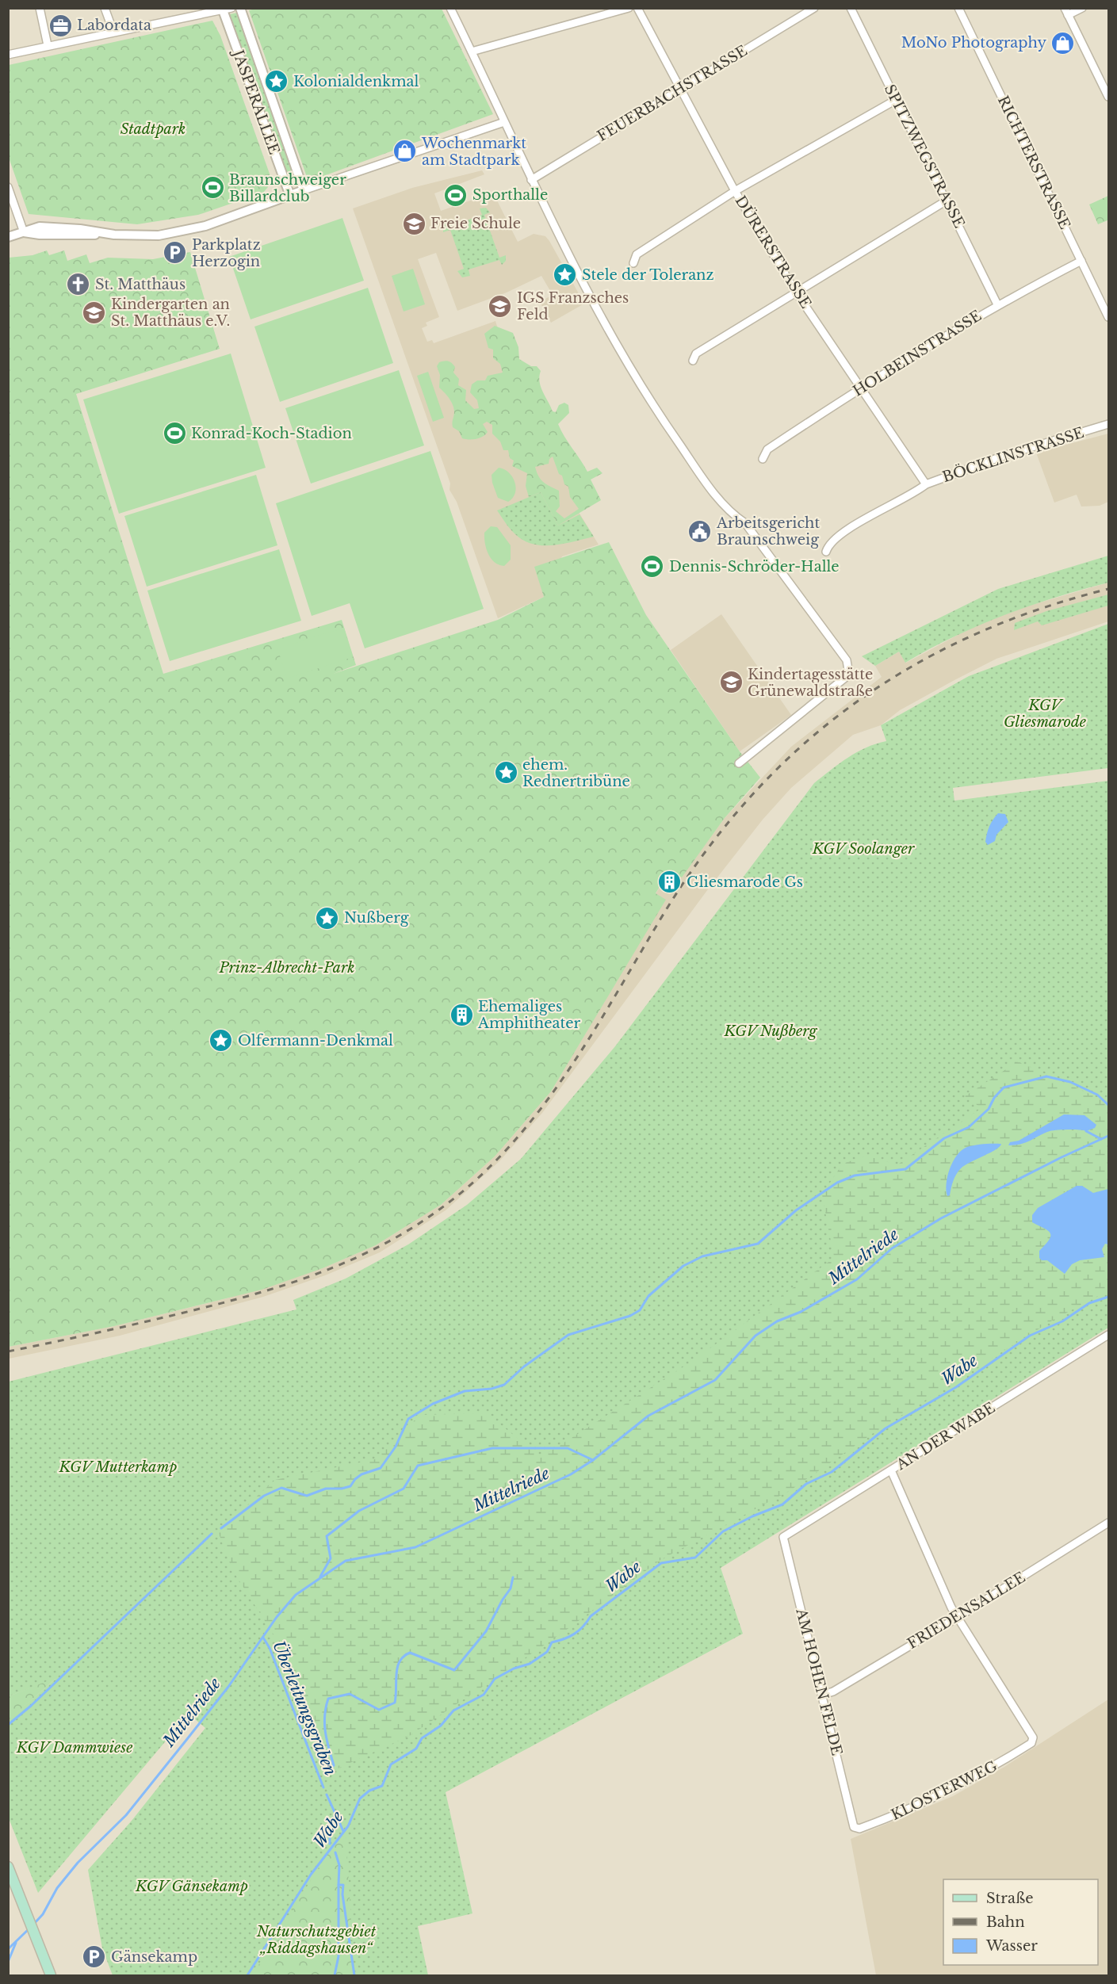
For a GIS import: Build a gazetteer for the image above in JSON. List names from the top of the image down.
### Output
{
  "streets": {
    "street": [
      "FEUERBACHSTRASSE",
      "JASPERALLEE",
      "SPITZWEGSTRASSE",
      "RICHTERSTRASSE",
      "DÜRERSTRASSE",
      "HOLBEINSTRASSE",
      "BÖCKLINSTRASSE",
      "AN DER WABE",
      "FRIEDENSALLEE",
      "AM HOHEN FELDE",
      "KLOSTERWEG"
    ]
  },
  "crossings": [
    ["FEUERBACHSTRASSE", "DÜRERSTRASSE"],
    ["SPITZWEGSTRASSE", "HOLBEINSTRASSE"],
    ["RICHTERSTRASSE", "HOLBEINSTRASSE"],
    ["DÜRERSTRASSE", "HOLBEINSTRASSE"],
    ["DÜRERSTRASSE", "BÖCKLINSTRASSE"],
    ["AN DER WABE", "AM HOHEN FELDE"],
    ["FRIEDENSALLEE", "AM HOHEN FELDE"],
    ["FRIEDENSALLEE", "KLOSTERWEG"],
    ["AM HOHEN FELDE", "KLOSTERWEG"]
  ],
  "water": ["Mittelriede", "Wabe", "Überleitungsgraben"],
  "parks": [
    "Stadtpark",
    "KGV Gliesmarode",
    "KGV Soolanger",
    "Prinz-Albrecht-Park",
    "KGV Nußberg",
    "KGV Mutterkamp",
    "KGV Dammwiese",
    "KGV Gänsekamp",
    "Naturschutzgebiet „Riddagshausen“"
  ],
  "places": {
    "office": ["Labordata"],
    "shop": ["MoNo Photography", "Wochenmarkt am Stadtpark"],
    "place": [
      "Kolonialdenkmal",
      "Stele der Toleranz",
      "ehem. Rednertribüne",
      "Nußberg",
      "Olfermann-Denkmal"
    ],
    "sports": [
      "Braunschweiger Billardclub",
      "Sporthalle",
      "Konrad-Koch-Stadion",
      "Dennis-Schröder-Halle"
    ],
    "school or university": [
      "Freie Schule",
      "IGS Franzsches Feld",
      "Kindergarten an St. Matthäus e.V.",
      "Kindertagesstätte Grünewaldstraße"
    ],
    "parking": ["Parkplatz Herzogin", "Gänsekamp"],
    "church": ["St. Matthäus"],
    "public building": ["Arbeitsgericht Braunschweig"],
    "building": ["Gliesmarode Gs", "Ehemaliges Amphitheater"]
  },
  "legend": ["Straße", "Bahn", "Wasser"]
}
